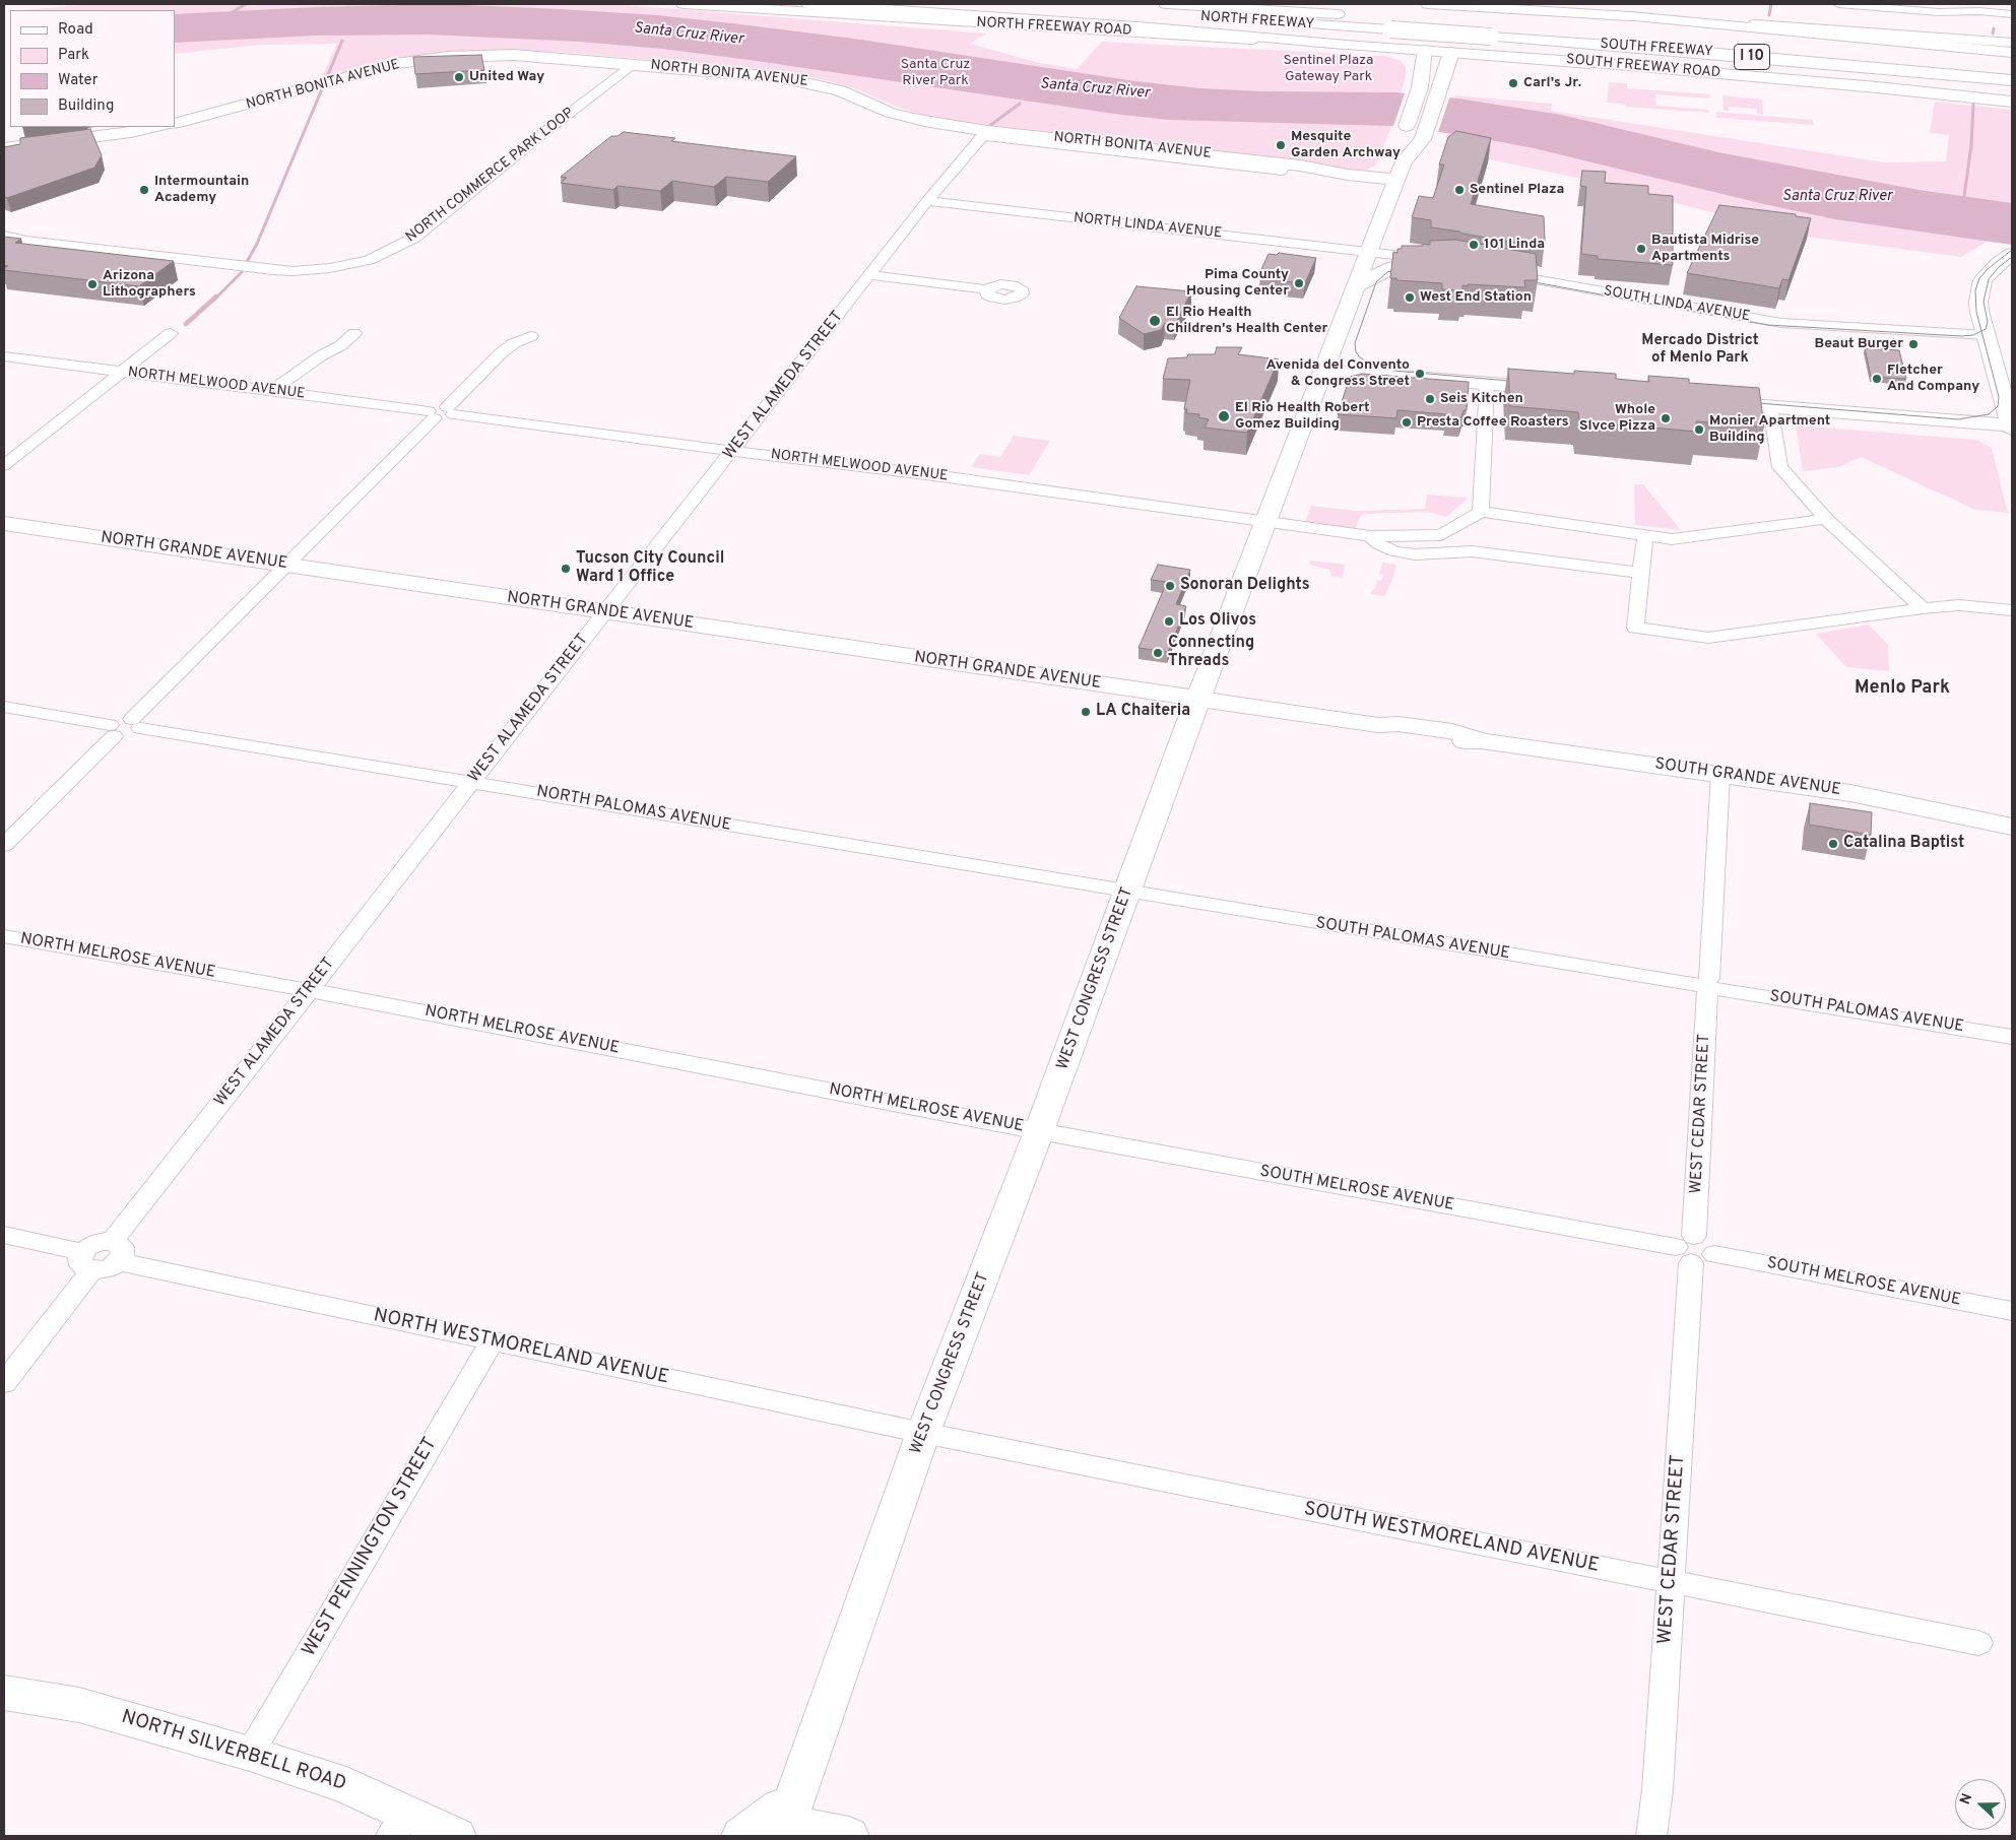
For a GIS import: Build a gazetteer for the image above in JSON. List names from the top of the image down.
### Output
{
  "streets": {
    "main road": [
      "NORTH FREEWAY",
      "NORTH FREEWAY ROAD",
      "SOUTH FREEWAY",
      "I 10",
      "SOUTH FREEWAY ROAD",
      "NORTH BONITA AVENUE",
      "NORTH GRANDE AVENUE",
      "SOUTH GRANDE AVENUE",
      "WEST CONGRESS STREET",
      "NORTH SILVERBELL ROAD"
    ],
    "street": [
      "NORTH COMMERCE PARK LOOP",
      "NORTH LINDA AVENUE",
      "SOUTH LINDA AVENUE",
      "NORTH MELWOOD AVENUE",
      "WEST ALAMEDA STREET",
      "NORTH PALOMAS AVENUE",
      "SOUTH PALOMAS AVENUE",
      "NORTH MELROSE AVENUE",
      "WEST CEDAR STREET",
      "SOUTH MELROSE AVENUE",
      "NORTH WESTMORELAND AVENUE",
      "SOUTH WESTMORELAND AVENUE",
      "WEST PENNINGTON STREET"
    ]
  },
  "crossings": [
    ["NORTH FREEWAY", "SOUTH FREEWAY"],
    ["NORTH FREEWAY ROAD", "SOUTH FREEWAY ROAD"],
    ["SOUTH FREEWAY ROAD", "WEST CONGRESS STREET"],
    ["NORTH BONITA AVENUE", "NORTH COMMERCE PARK LOOP"],
    ["NORTH BONITA AVENUE", "WEST ALAMEDA STREET"],
    ["NORTH BONITA AVENUE", "WEST CONGRESS STREET"],
    ["NORTH LINDA AVENUE", "WEST ALAMEDA STREET"],
    ["NORTH LINDA AVENUE", "WEST CONGRESS STREET"],
    ["NORTH MELWOOD AVENUE", "WEST ALAMEDA STREET"],
    ["NORTH MELWOOD AVENUE", "WEST CONGRESS STREET"],
    ["WEST ALAMEDA STREET", "NORTH GRANDE AVENUE"],
    ["WEST ALAMEDA STREET", "NORTH PALOMAS AVENUE"],
    ["WEST ALAMEDA STREET", "NORTH MELROSE AVENUE"],
    ["WEST ALAMEDA STREET", "NORTH WESTMORELAND AVENUE"],
    ["NORTH GRANDE AVENUE", "SOUTH GRANDE AVENUE"],
    ["NORTH GRANDE AVENUE", "WEST CONGRESS STREET"],
    ["SOUTH GRANDE AVENUE", "WEST CONGRESS STREET"],
    ["SOUTH GRANDE AVENUE", "WEST CEDAR STREET"],
    ["NORTH PALOMAS AVENUE", "SOUTH PALOMAS AVENUE"],
    ["NORTH PALOMAS AVENUE", "WEST CONGRESS STREET"],
    ["SOUTH PALOMAS AVENUE", "WEST CONGRESS STREET"],
    ["SOUTH PALOMAS AVENUE", "WEST CEDAR STREET"],
    ["NORTH MELROSE AVENUE", "WEST CONGRESS STREET"],
    ["NORTH MELROSE AVENUE", "SOUTH MELROSE AVENUE"],
    ["WEST CONGRESS STREET", "SOUTH MELROSE AVENUE"],
    ["WEST CONGRESS STREET", "NORTH WESTMORELAND AVENUE"],
    ["WEST CONGRESS STREET", "SOUTH WESTMORELAND AVENUE"],
    ["WEST CEDAR STREET", "SOUTH MELROSE AVENUE"],
    ["WEST CEDAR STREET", "SOUTH WESTMORELAND AVENUE"],
    ["NORTH WESTMORELAND AVENUE", "SOUTH WESTMORELAND AVENUE"],
    ["NORTH WESTMORELAND AVENUE", "WEST PENNINGTON STREET"],
    ["WEST PENNINGTON STREET", "NORTH SILVERBELL ROAD"]
  ],
  "districts": ["Mercado District of Menlo Park", "Menlo Park"],
  "water": ["Santa Cruz River"],
  "parks": ["Sentinel Plaza Gateway Park", "Santa Cruz River Park"],
  "places": [
    "United Way",
    "Carl's Jr.",
    "Mesquite Garden Archway",
    "Intermountain Academy",
    "Sentinel Plaza",
    "101 Linda",
    "Bautista Midrise Apartments",
    "Pima County Housing Center",
    "Arizona Lithographers",
    "West End Station",
    "El Rio Health Children's Health Center",
    "Beaut Burger",
    "Avenida del Convento & Congress Street",
    "Fletcher And Company",
    "Seis Kitchen",
    "El Rio Health Robert Gomez Building",
    "Whole Slvce Pizza",
    "Presta Coffee Roasters",
    "Monier Apartment Building",
    "Tucson City Council Ward 1 Office",
    "Sonoran Delights",
    "Los Olivos",
    "Connecting Threads",
    "LA Chaiteria",
    "Catalina Baptist"
  ],
  "legend": [
    "Road",
    "Park",
    "Water",
    "Building"
  ],
  "north": "left"
}
